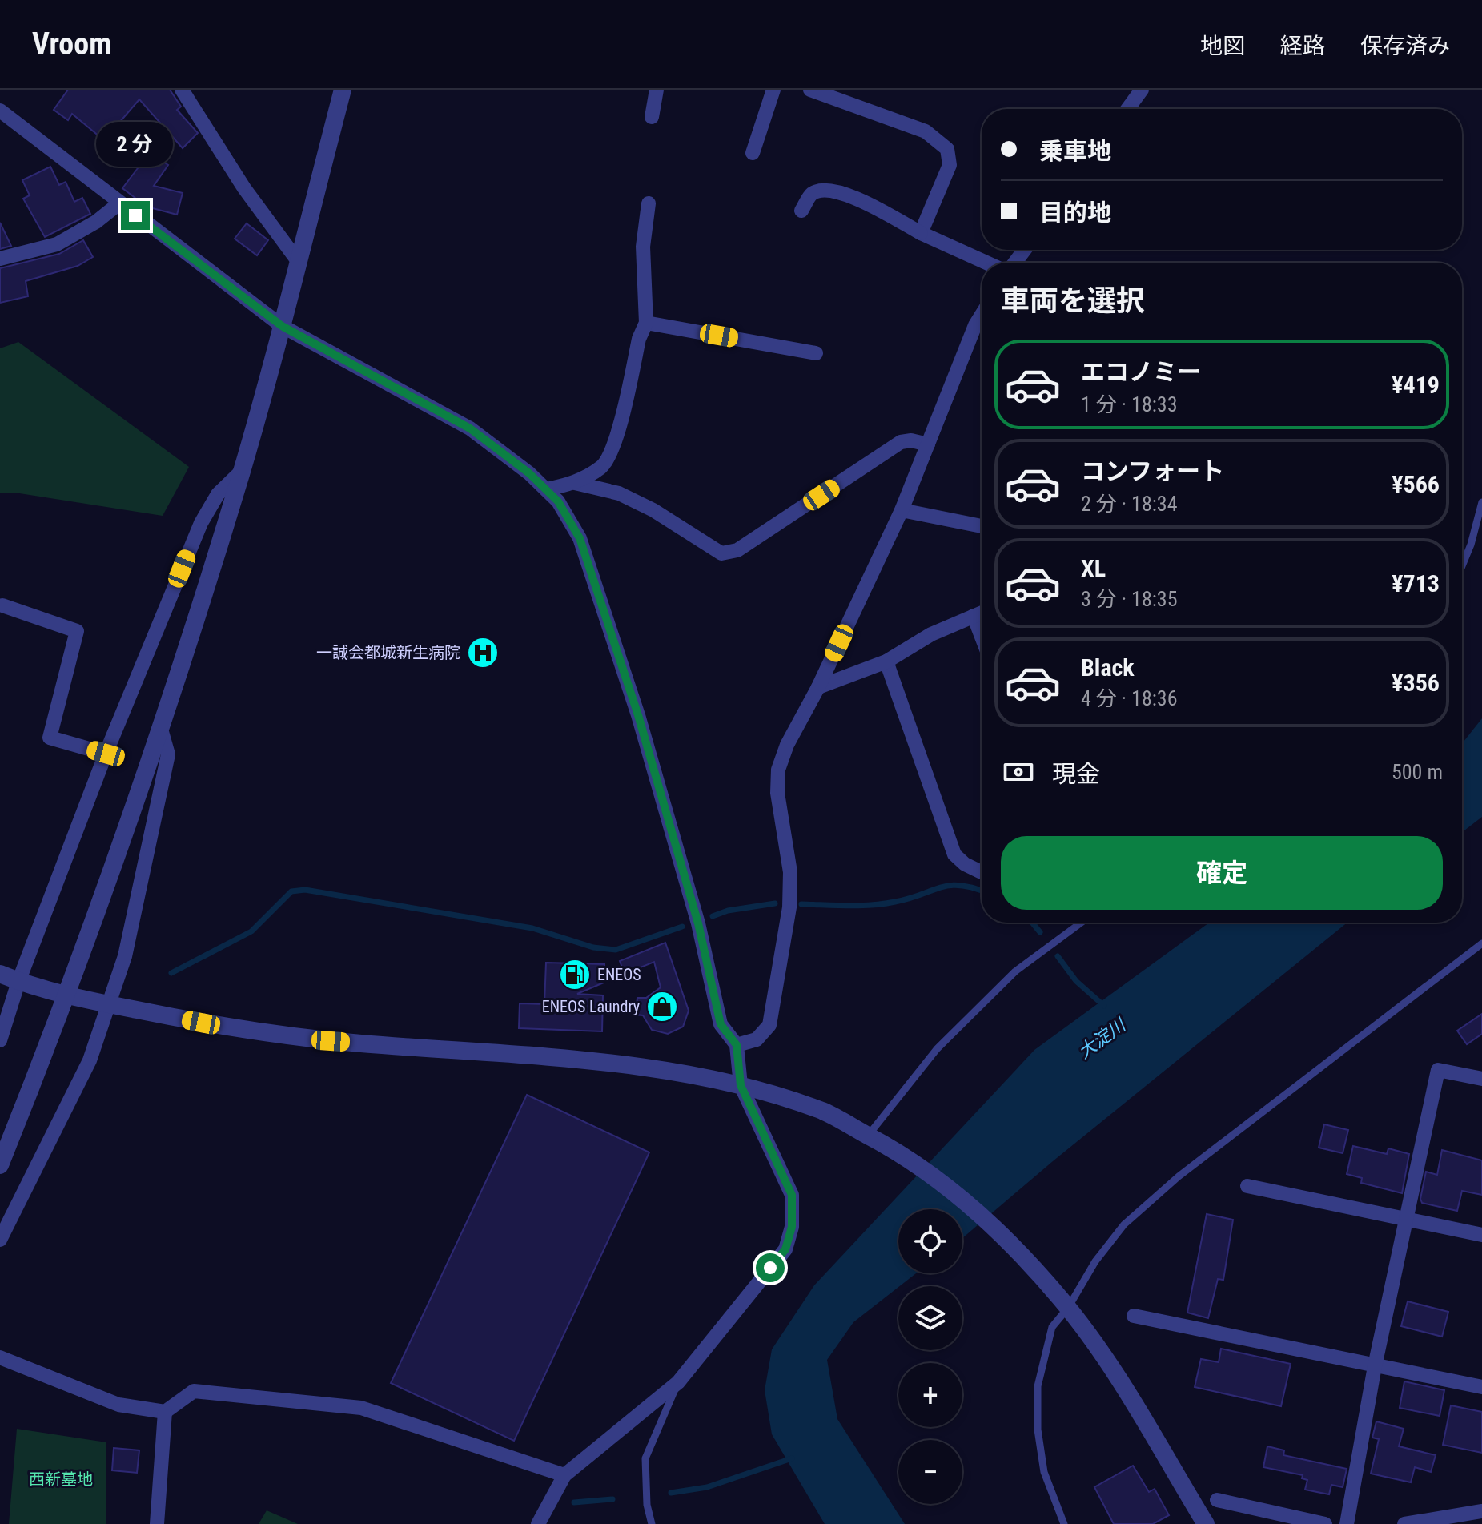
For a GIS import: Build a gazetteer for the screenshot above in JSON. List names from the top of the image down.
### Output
{
  "water": ["大淀川"],
  "parks": ["西新墓地"],
  "places": {
    "hospital": ["一誠会都城新生病院"],
    "fuel station": ["ENEOS"],
    "shop": ["ENEOS Laundry"]
  },
  "page": {
    "header": "Vroom",
    "nav": ["地図", "経路", "保存済み"],
    "banner": ["乗車地", "目的地"],
    "bubble": "2 分",
    "heading": "車両を選択",
    "list": [
      {
        "name": "エコノミー",
        "note": "1 分 · 18:33",
        "value": "¥419"
      },
      {
        "name": "コンフォート",
        "note": "2 分 · 18:34",
        "value": "¥566"
      },
      {
        "name": "XL",
        "note": "3 分 · 18:35",
        "value": "¥713"
      },
      {
        "name": "Black",
        "note": "4 分 · 18:36",
        "value": "¥356"
      }
    ],
    "pay": ["現金", "500 m"],
    "buttons": "確定",
    "map_buttons": ["+", "−"]
  }
}
